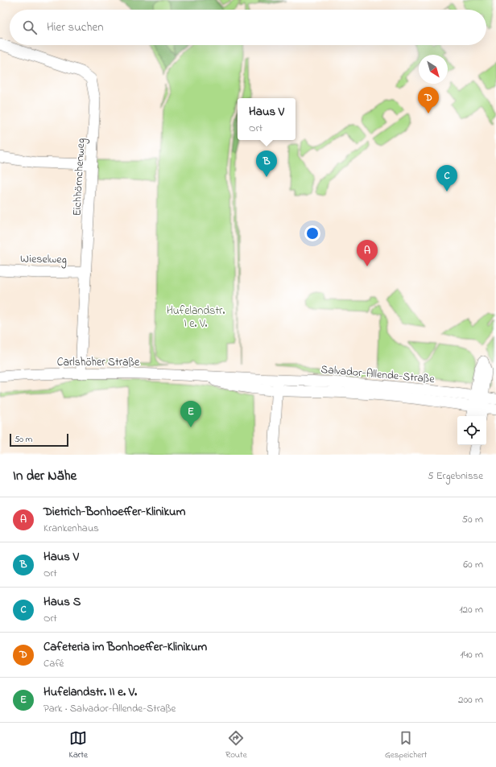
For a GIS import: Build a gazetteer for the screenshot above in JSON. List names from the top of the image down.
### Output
{
  "streets": {
    "street": [
      "Eichhörnchenweg",
      "Wieselweg",
      "Carlshöher Straße",
      "Salvador-Allende-Straße"
    ]
  },
  "crossings": [
    ["Eichhörnchenweg", "Wieselweg"],
    ["Eichhörnchenweg", "Carlshöher Straße"],
    ["Carlshöher Straße", "Salvador-Allende-Straße"]
  ],
  "parks": ["Hufelandstr. I e. V."],
  "scale_bar": "50 m",
  "north": "bottom right",
  "page": {
    "search": "Hier suchen",
    "pins": [
      "D",
      "B",
      "C",
      "A",
      "E"
    ],
    "popup": ["Haus V", "Ort"],
    "scale": "50 m",
    "heading": ["In der Nähe", "5 Ergebnisse"],
    "list": [
      {
        "mark": "A",
        "name": "Dietrich-Bonhoeffer-Klinikum",
        "note": "Krankenhaus",
        "value": "50 m"
      },
      {
        "mark": "B",
        "name": "Haus V",
        "note": "Ort",
        "value": "60 m"
      },
      {
        "mark": "C",
        "name": "Haus S",
        "note": "Ort",
        "value": "120 m"
      },
      {
        "mark": "D",
        "name": "Cafeteria im Bonhoeffer-Klinikum",
        "note": "Café",
        "value": "140 m"
      },
      {
        "mark": "E",
        "name": "Hufelandstr. II e. V.",
        "note": "Park · Salvador-Allende-Straße",
        "value": "200 m"
      }
    ],
    "nav": ["Karte", "Route", "Gespeichert"]
  }
}
